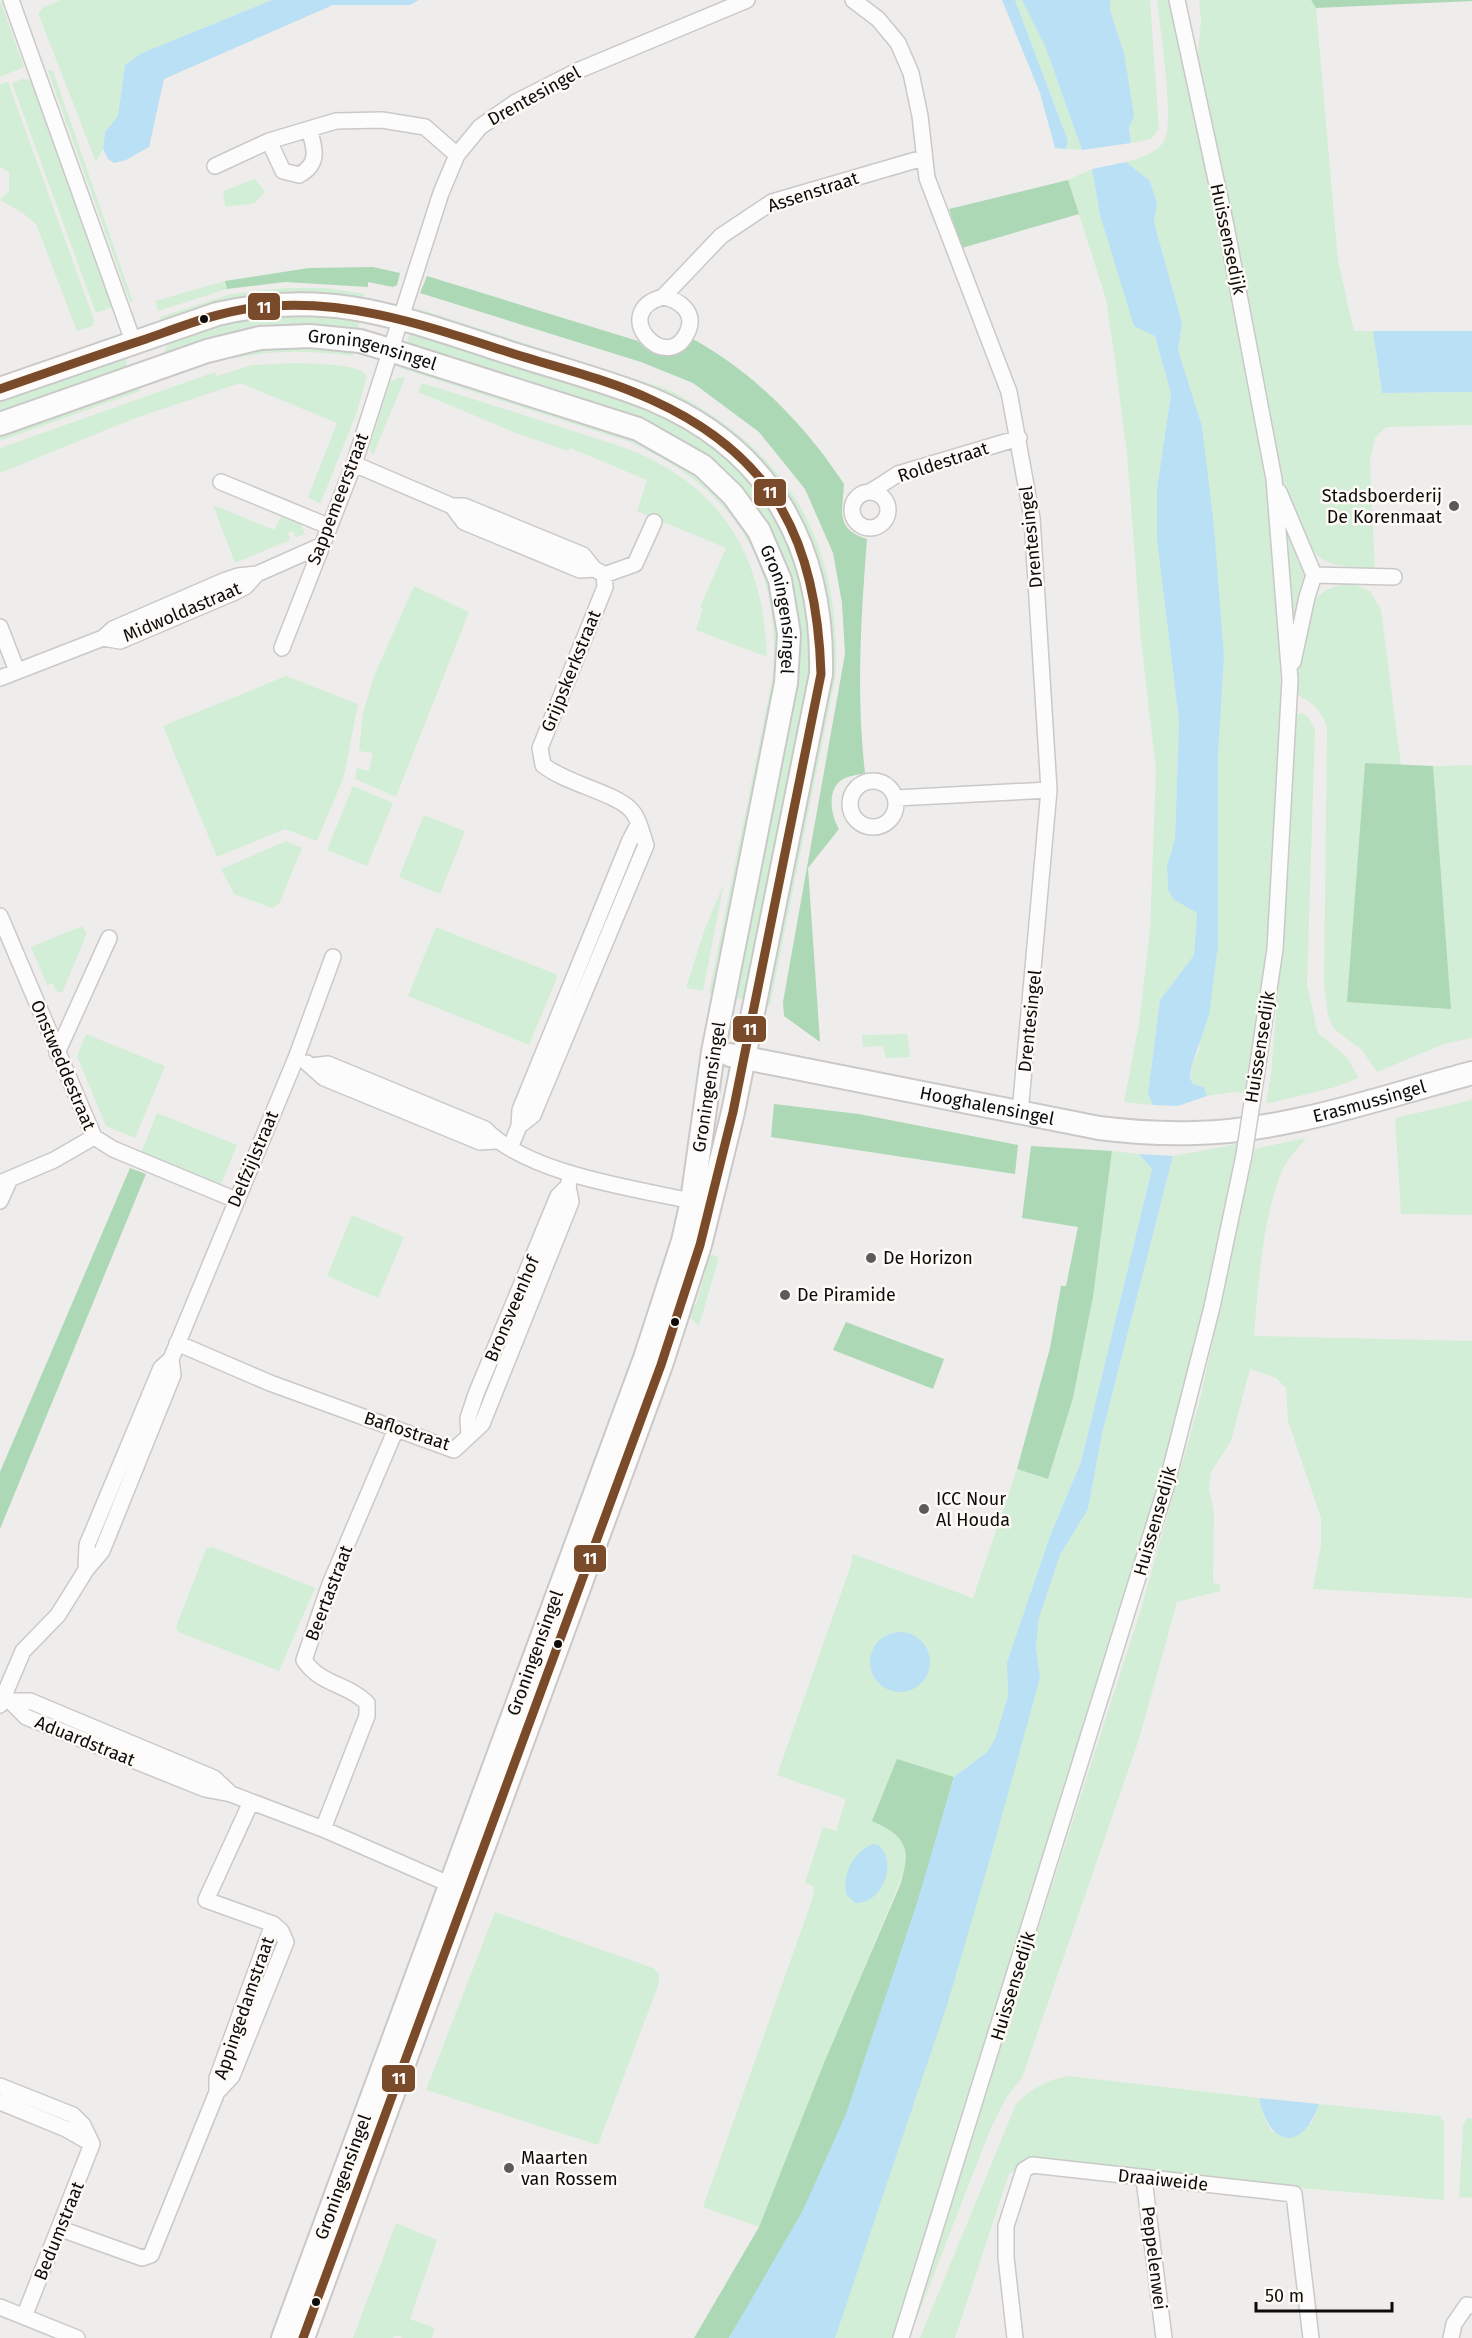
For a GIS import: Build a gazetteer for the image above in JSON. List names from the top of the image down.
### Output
{
  "streets": {
    "street": [
      "Drentesingel",
      "Assenstraat",
      "Huissensedijk",
      "Groningensingel",
      "Roldestraat",
      "Sappemeerstraat",
      "Midwoldastraat",
      "Grijpskerkstraat",
      "Onstweddestraat",
      "Erasmussingel",
      "Hooghalensingel",
      "Delfzijlstraat",
      "Bronsveenhof",
      "Baflostraat",
      "Beertastraat",
      "Aduardstraat",
      "Appingedamstraat",
      "Draaiweide",
      "Bedumstraat",
      "Peppelenwei"
    ]
  },
  "crossings": [
    ["Drentesingel", "Assenstraat"],
    ["Drentesingel", "Groningensingel"],
    ["Drentesingel", "Roldestraat"],
    ["Drentesingel", "Sappemeerstraat"],
    ["Drentesingel", "Hooghalensingel"],
    ["Groningensingel", "Sappemeerstraat"],
    ["Groningensingel", "Hooghalensingel"],
    ["Groningensingel", "Aduardstraat"],
    ["Sappemeerstraat", "Midwoldastraat"],
    ["Onstweddestraat", "Delfzijlstraat"],
    ["Erasmussingel", "Hooghalensingel"],
    ["Delfzijlstraat", "Baflostraat"],
    ["Delfzijlstraat", "Aduardstraat"],
    ["Bronsveenhof", "Baflostraat"],
    ["Baflostraat", "Beertastraat"],
    ["Beertastraat", "Aduardstraat"],
    ["Aduardstraat", "Appingedamstraat"],
    ["Appingedamstraat", "Bedumstraat"],
    ["Draaiweide", "Peppelenwei"]
  ],
  "places": [
    "Stadsboerderij De Korenmaat",
    "De Horizon",
    "De Piramide",
    "ICC Nour Al Houda",
    "Maarten van Rossem"
  ],
  "lines": ["transit line 11"],
  "scale_bar": "50 m"
}
